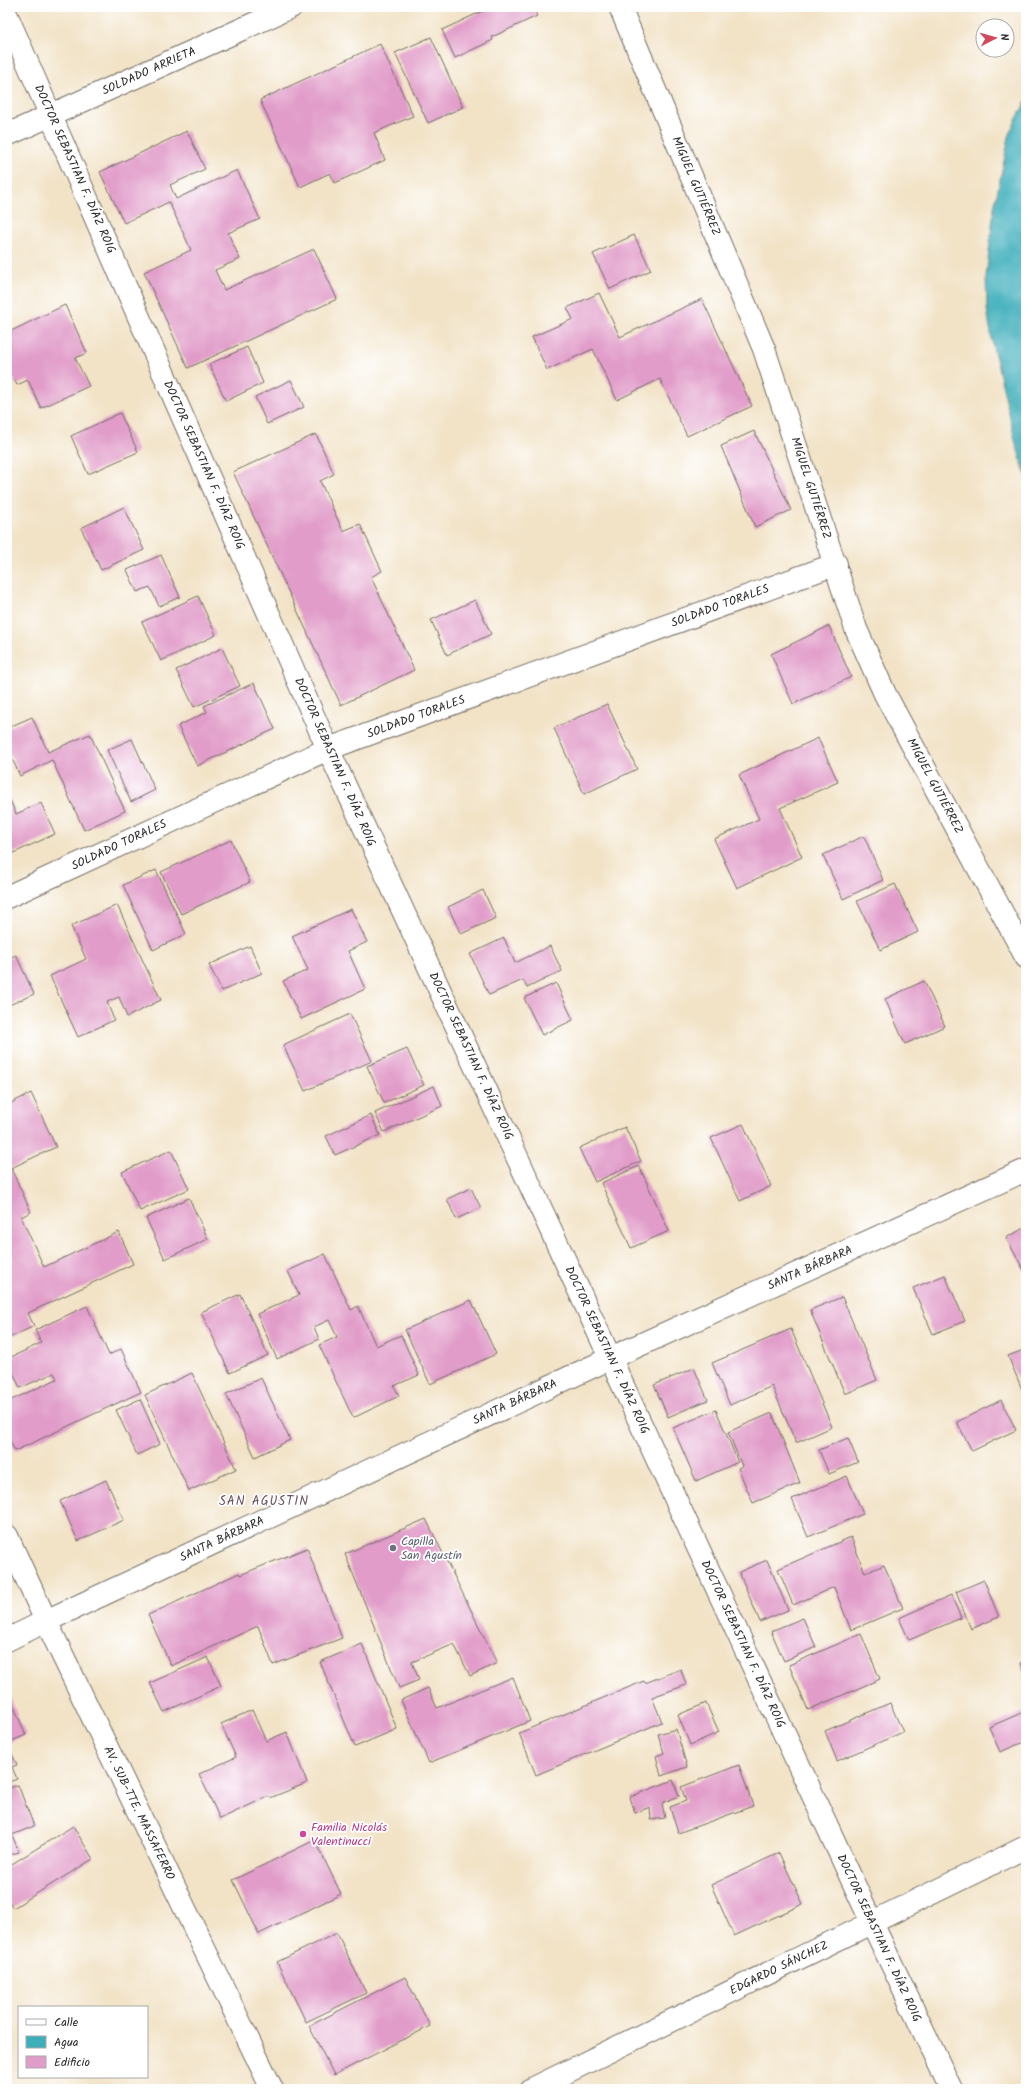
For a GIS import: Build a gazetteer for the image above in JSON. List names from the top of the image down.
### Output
{
  "streets": {
    "street": [
      "SOLDADO ARRIETA",
      "DOCTOR SEBASTIAN F. DÍAZ ROIG",
      "MIGUEL GUTIÉRREZ",
      "SOLDADO TORALES",
      "SANTA BÁRBARA",
      "AV. SUB-TTE. MASSAFERRO",
      "EDGARDO SÁNCHEZ"
    ]
  },
  "crossings": [
    ["SOLDADO ARRIETA", "DOCTOR SEBASTIAN F. DÍAZ ROIG"],
    ["DOCTOR SEBASTIAN F. DÍAZ ROIG", "SOLDADO TORALES"],
    ["DOCTOR SEBASTIAN F. DÍAZ ROIG", "SANTA BÁRBARA"],
    ["DOCTOR SEBASTIAN F. DÍAZ ROIG", "EDGARDO SÁNCHEZ"],
    ["MIGUEL GUTIÉRREZ", "SOLDADO TORALES"],
    ["SANTA BÁRBARA", "AV. SUB-TTE. MASSAFERRO"]
  ],
  "districts": ["SAN AGUSTIN"],
  "places": ["Capilla San Agustín", "Familia Nicolás Valentinucci"],
  "legend": ["Calle", "Agua", "Edificio"],
  "north": "right"
}
